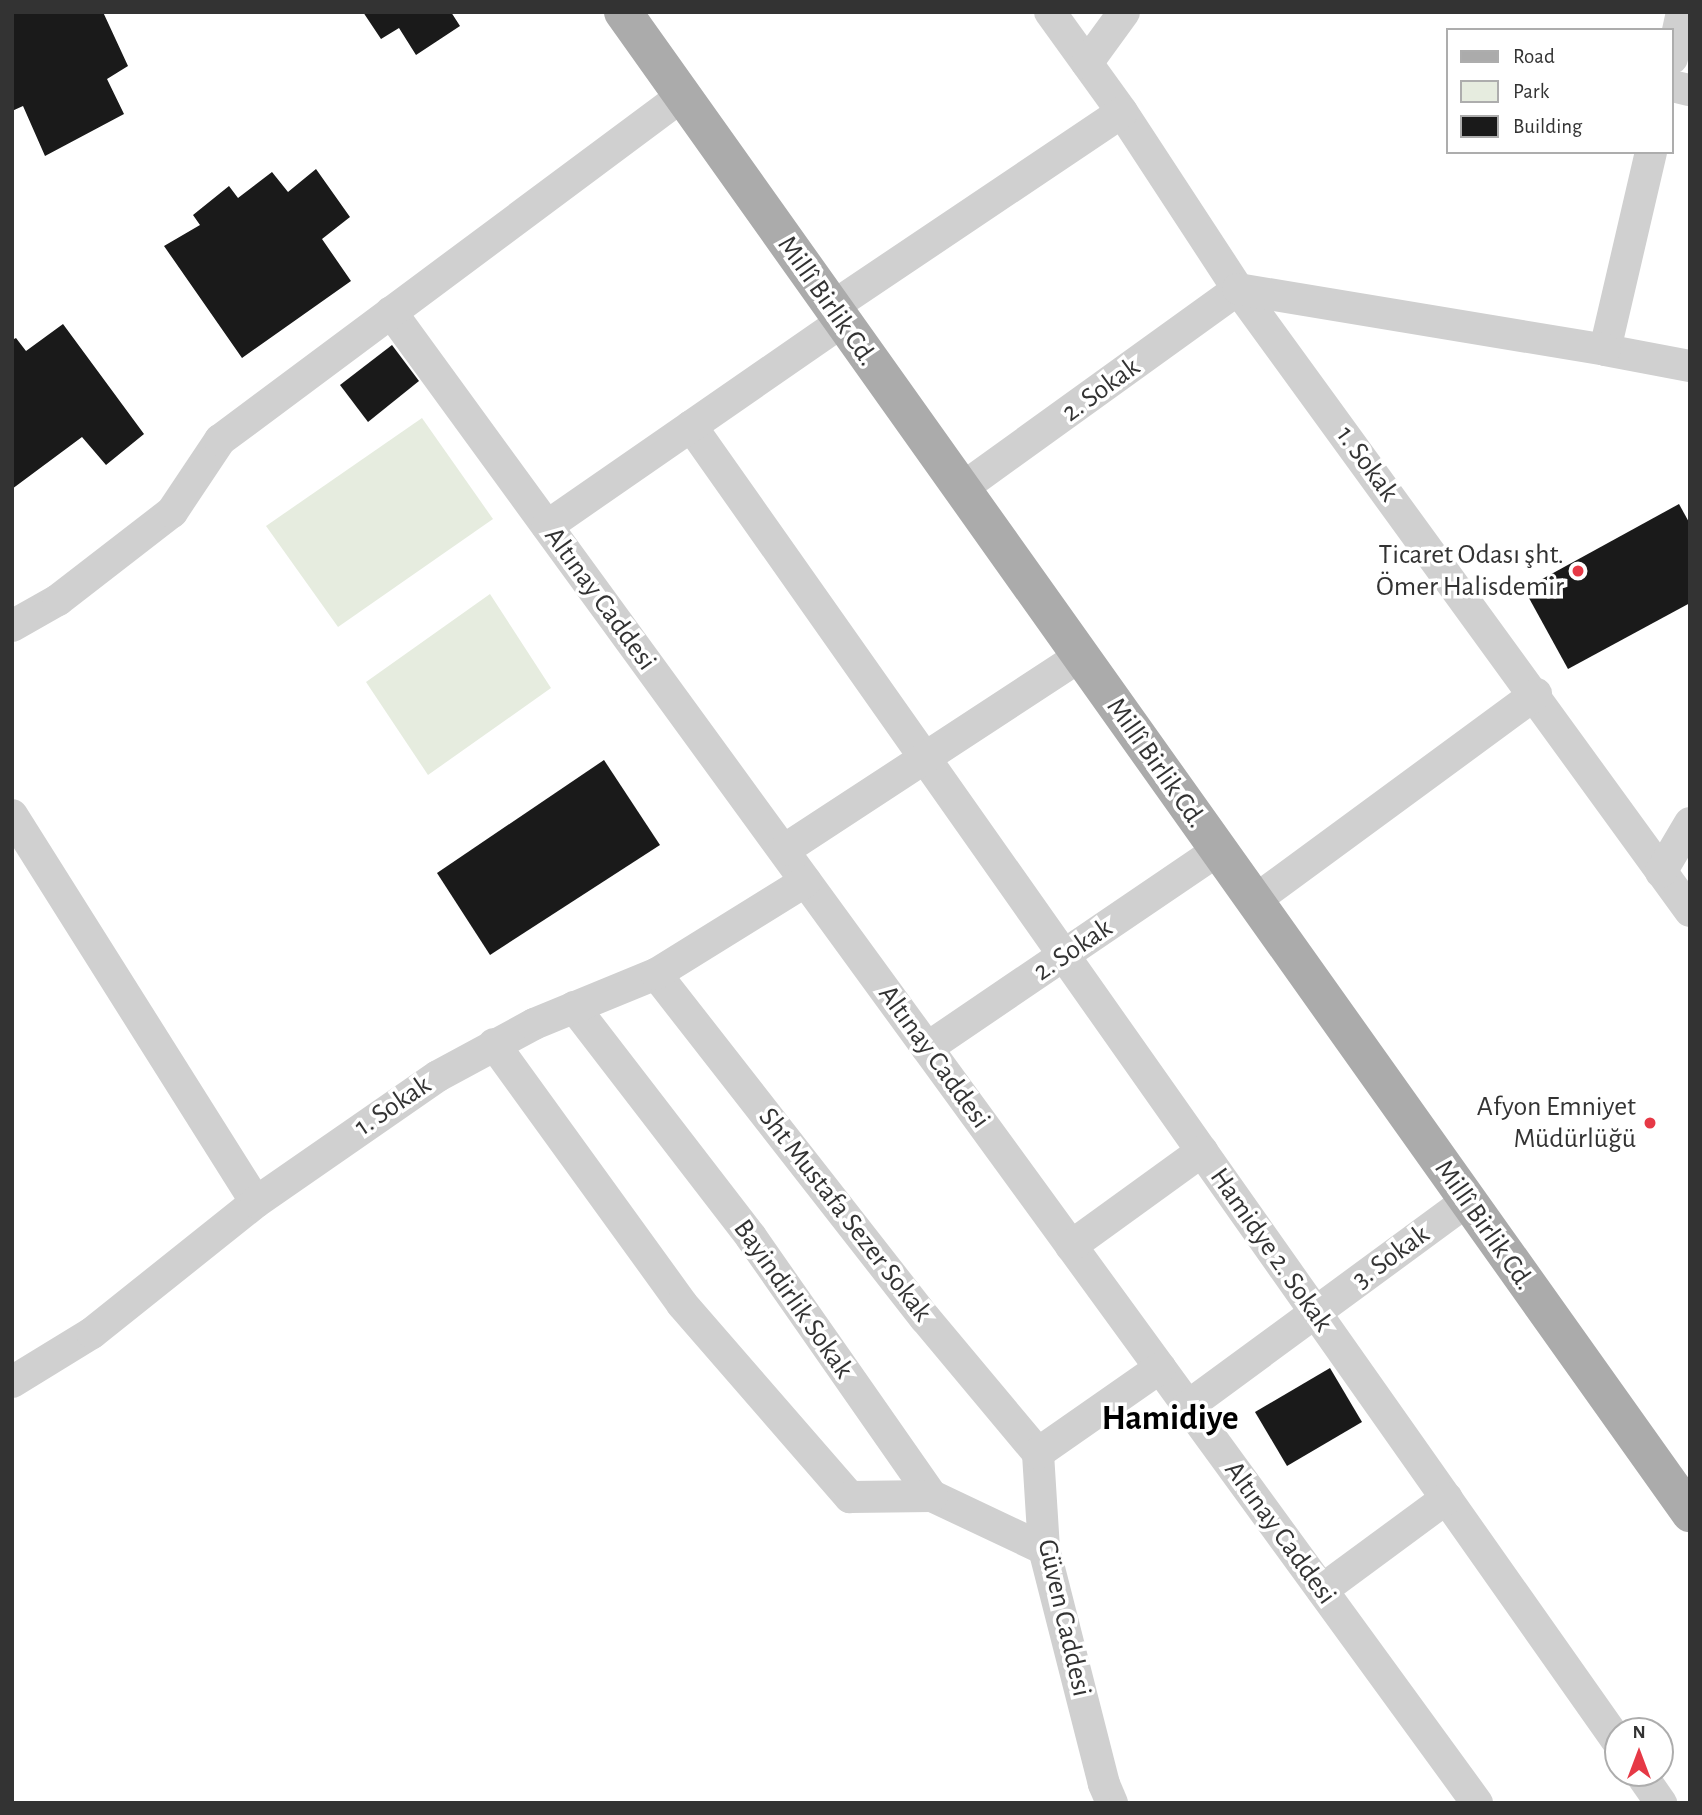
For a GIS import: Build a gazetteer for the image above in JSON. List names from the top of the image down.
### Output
{
  "streets": {
    "main road": ["Millî Birlik Cd."],
    "street": [
      "2. Sokak",
      "1. Sokak",
      "Altınay Caddesi",
      "Sht Mustafa Sezer Sokak",
      "Hamidye 2. Sokak",
      "3. Sokak",
      "Bayindirlik Sokak",
      "Güven Caddesi"
    ]
  },
  "crossings": [
    ["Millî Birlik Cd.", "2. Sokak"],
    ["Millî Birlik Cd.", "3. Sokak"],
    ["2. Sokak", "1. Sokak"],
    ["2. Sokak", "Altınay Caddesi"],
    ["2. Sokak", "Hamidye 2. Sokak"],
    ["1. Sokak", "Altınay Caddesi"],
    ["1. Sokak", "Sht Mustafa Sezer Sokak"],
    ["1. Sokak", "Bayindirlik Sokak"],
    ["Altınay Caddesi", "3. Sokak"],
    ["Sht Mustafa Sezer Sokak", "Güven Caddesi"],
    ["Hamidye 2. Sokak", "3. Sokak"],
    ["Bayindirlik Sokak", "Güven Caddesi"]
  ],
  "districts": ["Hamidiye"],
  "places": ["Ticaret Odası şht. Ömer Halisdemir", "Afyon Emniyet Müdürlüğü"],
  "legend": ["Road", "Park", "Building"],
  "north": "top"
}
